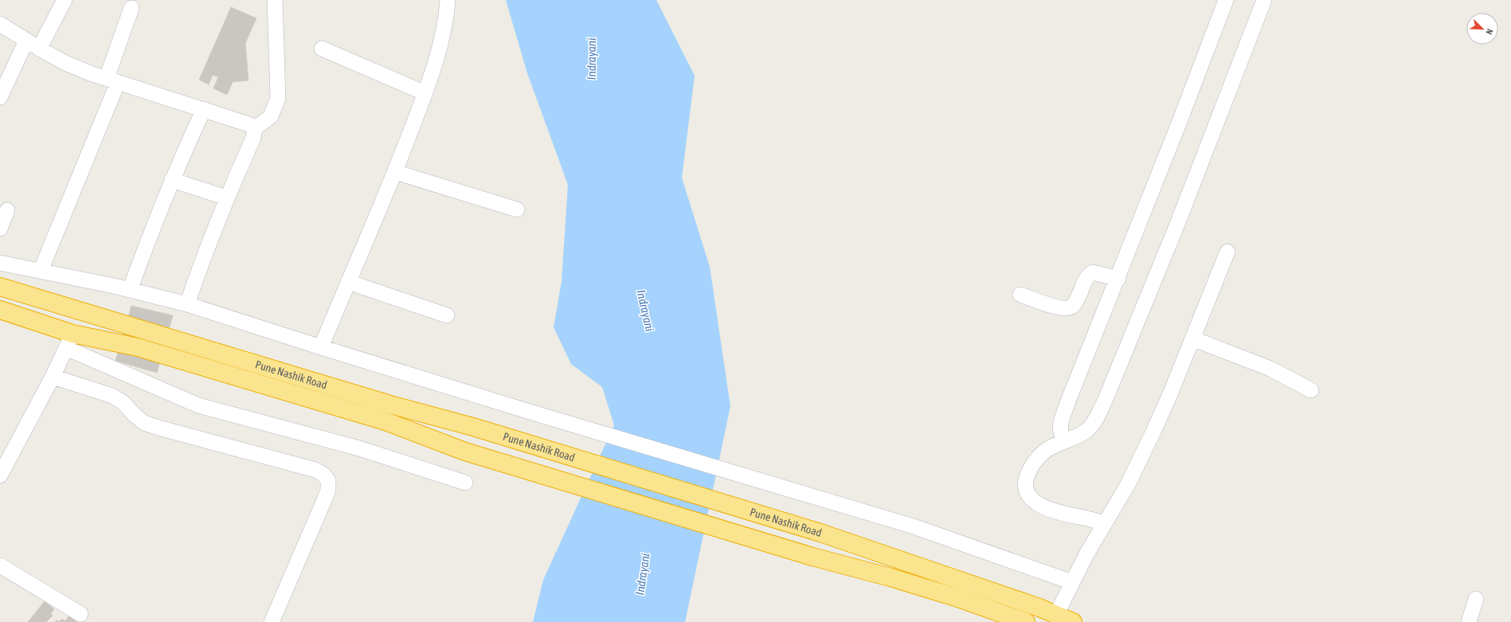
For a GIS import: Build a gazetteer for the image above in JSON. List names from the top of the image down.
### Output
{
  "streets": {
    "highway": ["Pune Nashik Road"]
  },
  "water": ["Indrayani"],
  "north": "bottom right"
}
